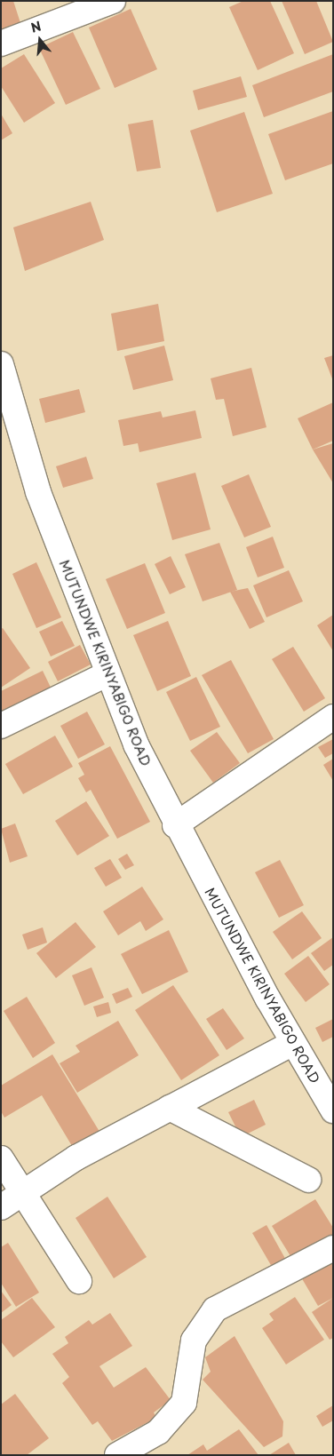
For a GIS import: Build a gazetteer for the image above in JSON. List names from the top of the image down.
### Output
{
  "streets": {
    "street": ["MUTUNDWE KIRINYABIGO ROAD"]
  },
  "north": "top"
}
